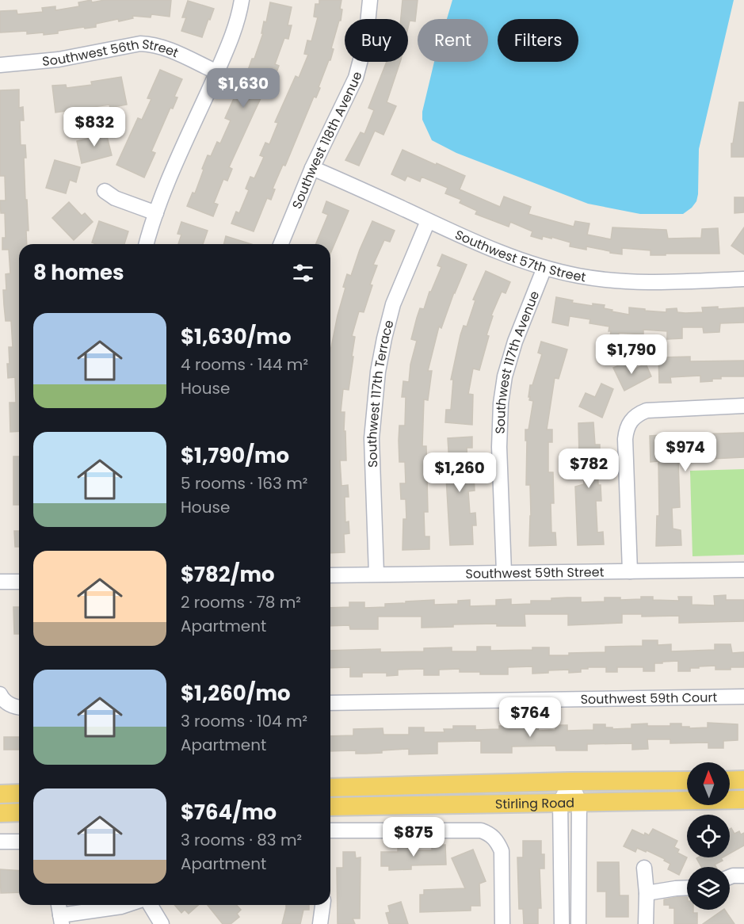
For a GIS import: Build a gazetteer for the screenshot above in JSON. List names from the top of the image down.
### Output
{
  "streets": {
    "main road": ["Stirling Road"],
    "street": [
      "Southwest 56th Street",
      "Southwest 118th Avenue",
      "Southwest 57th Street",
      "Southwest 117th Avenue",
      "Southwest 117th Terrace",
      "Southwest 59th Street",
      "Southwest 59th Court"
    ]
  },
  "crossings": [
    ["Southwest 118th Avenue", "Southwest 57th Street"],
    ["Southwest 57th Street", "Southwest 117th Avenue"],
    ["Southwest 57th Street", "Southwest 117th Terrace"],
    ["Southwest 117th Avenue", "Southwest 59th Street"],
    ["Southwest 117th Terrace", "Southwest 59th Street"]
  ],
  "north": "top",
  "page": {
    "chip": ["Buy", "Rent", "Filters"],
    "price": [
      "$1,630",
      "$832",
      "$1,790",
      "$974",
      "$782",
      "$1,260",
      "$764",
      "$875"
    ],
    "heading": "8 homes",
    "list": [
      {
        "name": "$1,630/mo",
        "note": "4 rooms · 144 m² · House"
      },
      {
        "name": "$1,790/mo",
        "note": "5 rooms · 163 m² · House"
      },
      {
        "name": "$782/mo",
        "note": "2 rooms · 78 m² · Apartment"
      },
      {
        "name": "$1,260/mo",
        "note": "3 rooms · 104 m² · Apartment"
      },
      {
        "name": "$764/mo",
        "note": "3 rooms · 83 m² · Apartment"
      }
    ]
  }
}
